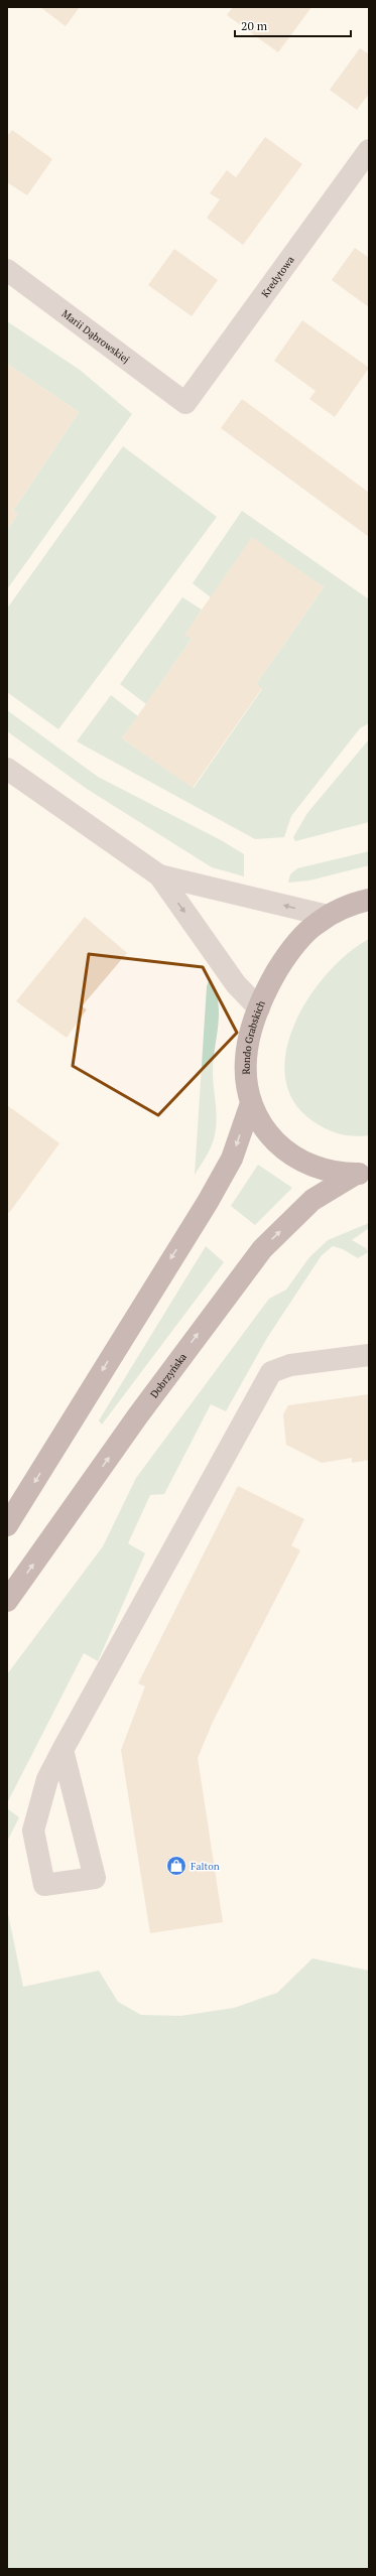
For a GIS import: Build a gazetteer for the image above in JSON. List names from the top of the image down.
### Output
{
  "streets": {
    "main road": ["Rondo Grabskich", "Dobrzyńska"],
    "street": ["Kredytowa", "Marii Dąbrowskiej"]
  },
  "crossings": [
    ["Kredytowa", "Marii Dąbrowskiej"],
    ["Rondo Grabskich", "Dobrzyńska"]
  ],
  "places": {
    "shop": ["Falton"]
  },
  "scale_bar": "20 m"
}
